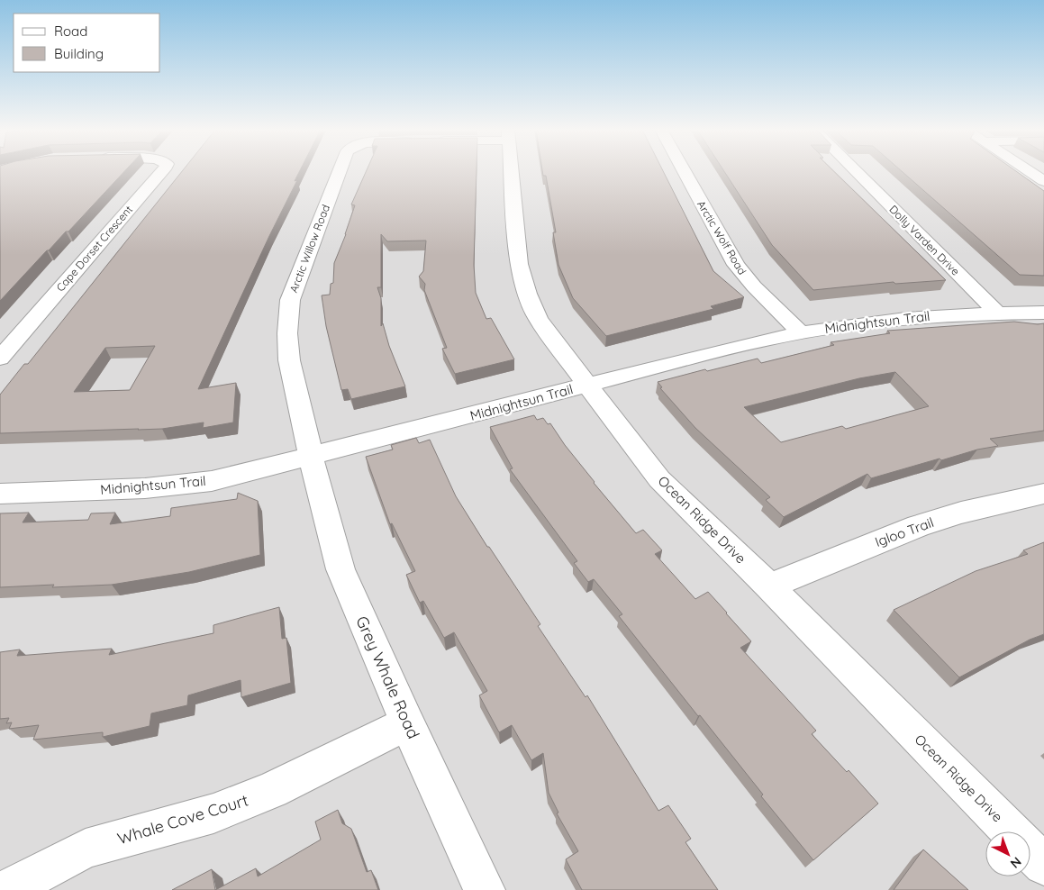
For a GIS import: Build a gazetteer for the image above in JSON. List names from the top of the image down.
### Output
{
  "streets": {
    "street": [
      "Arctic Wolf Road",
      "Dolly Varden Drive",
      "Cape Dorset Crescent",
      "Arctic Willow Road",
      "Midnightsun Trail",
      "Ocean Ridge Drive",
      "Igloo Trail",
      "Grey Whale Road",
      "Whale Cove Court"
    ]
  },
  "crossings": [
    ["Arctic Wolf Road", "Midnightsun Trail"],
    ["Dolly Varden Drive", "Midnightsun Trail"],
    ["Arctic Willow Road", "Midnightsun Trail"],
    ["Arctic Willow Road", "Grey Whale Road"],
    ["Midnightsun Trail", "Ocean Ridge Drive"],
    ["Midnightsun Trail", "Grey Whale Road"],
    ["Ocean Ridge Drive", "Igloo Trail"],
    ["Grey Whale Road", "Whale Cove Court"]
  ],
  "legend": ["Road", "Building"],
  "north": "bottom right"
}
